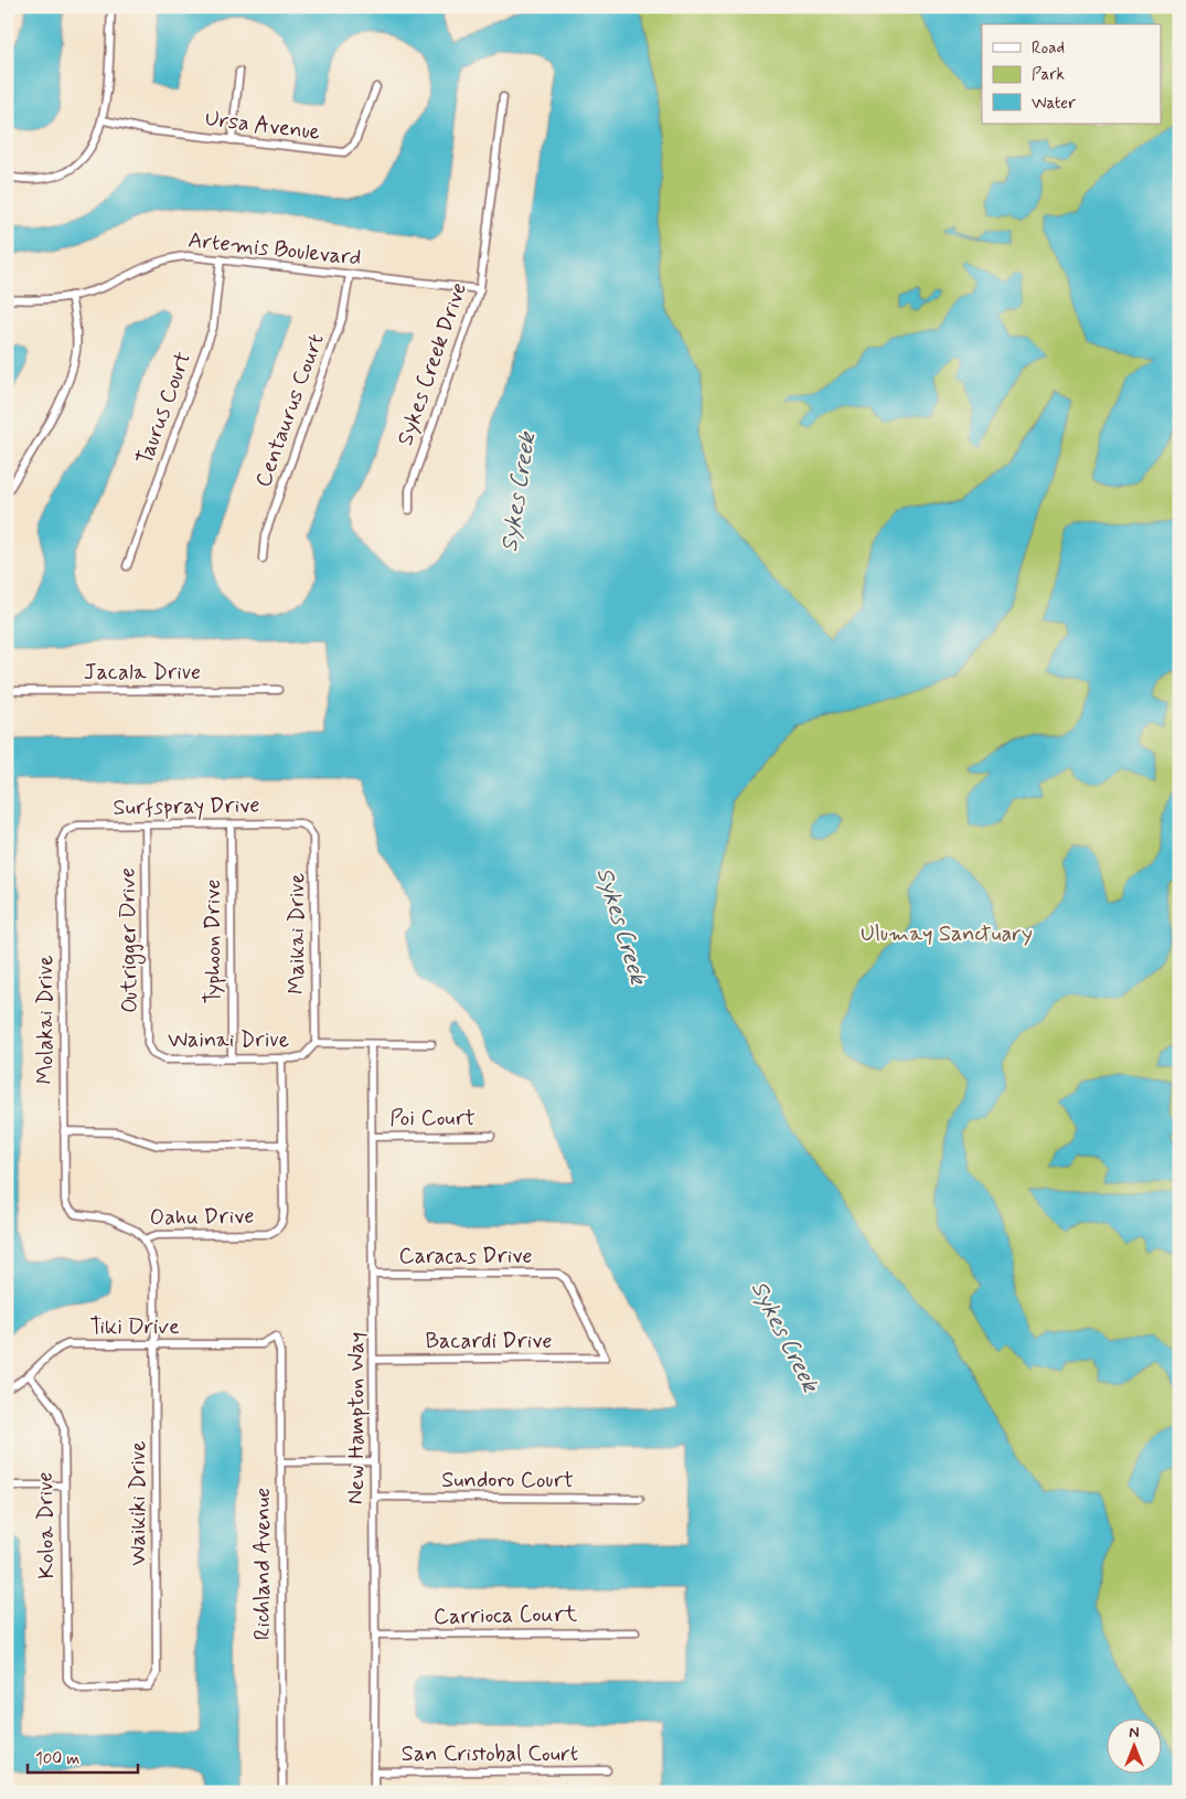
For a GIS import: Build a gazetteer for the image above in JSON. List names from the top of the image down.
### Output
{
  "streets": {
    "street": [
      "Ursa Avenue",
      "Artemis Boulevard",
      "Sykes Creek Drive",
      "Taurus Court",
      "Centaurus Court",
      "Jacala Drive",
      "Surfspray Drive",
      "Maikai Drive",
      "Outrigger Drive",
      "Typhoon Drive",
      "Molakai Drive",
      "Wainai Drive",
      "Poi Court",
      "Oahu Drive",
      "Caracas Drive",
      "Tiki Drive",
      "Bacardi Drive",
      "New Hampton Way",
      "Sundoro Court",
      "Waikiki Drive",
      "Koloa Drive",
      "Richland Avenue",
      "Carrioca Court",
      "San Cristobal Court"
    ]
  },
  "crossings": [
    ["Artemis Boulevard", "Sykes Creek Drive"],
    ["Artemis Boulevard", "Taurus Court"],
    ["Artemis Boulevard", "Centaurus Court"],
    ["Surfspray Drive", "Maikai Drive"],
    ["Surfspray Drive", "Outrigger Drive"],
    ["Surfspray Drive", "Typhoon Drive"],
    ["Surfspray Drive", "Molakai Drive"],
    ["Maikai Drive", "Wainai Drive"],
    ["Outrigger Drive", "Wainai Drive"],
    ["Typhoon Drive", "Wainai Drive"],
    ["Molakai Drive", "Oahu Drive"],
    ["Wainai Drive", "New Hampton Way"],
    ["Poi Court", "New Hampton Way"],
    ["Oahu Drive", "Waikiki Drive"],
    ["Caracas Drive", "Bacardi Drive"],
    ["Caracas Drive", "New Hampton Way"],
    ["Tiki Drive", "Waikiki Drive"],
    ["Tiki Drive", "Koloa Drive"],
    ["Tiki Drive", "Richland Avenue"],
    ["Bacardi Drive", "New Hampton Way"],
    ["New Hampton Way", "Sundoro Court"],
    ["New Hampton Way", "Carrioca Court"],
    ["New Hampton Way", "San Cristobal Court"],
    ["Waikiki Drive", "Koloa Drive"]
  ],
  "water": ["Sykes Creek"],
  "parks": ["Ulumay Sanctuary"],
  "legend": ["Road", "Park", "Water"],
  "scale_bar": "100 m",
  "north": "top"
}
